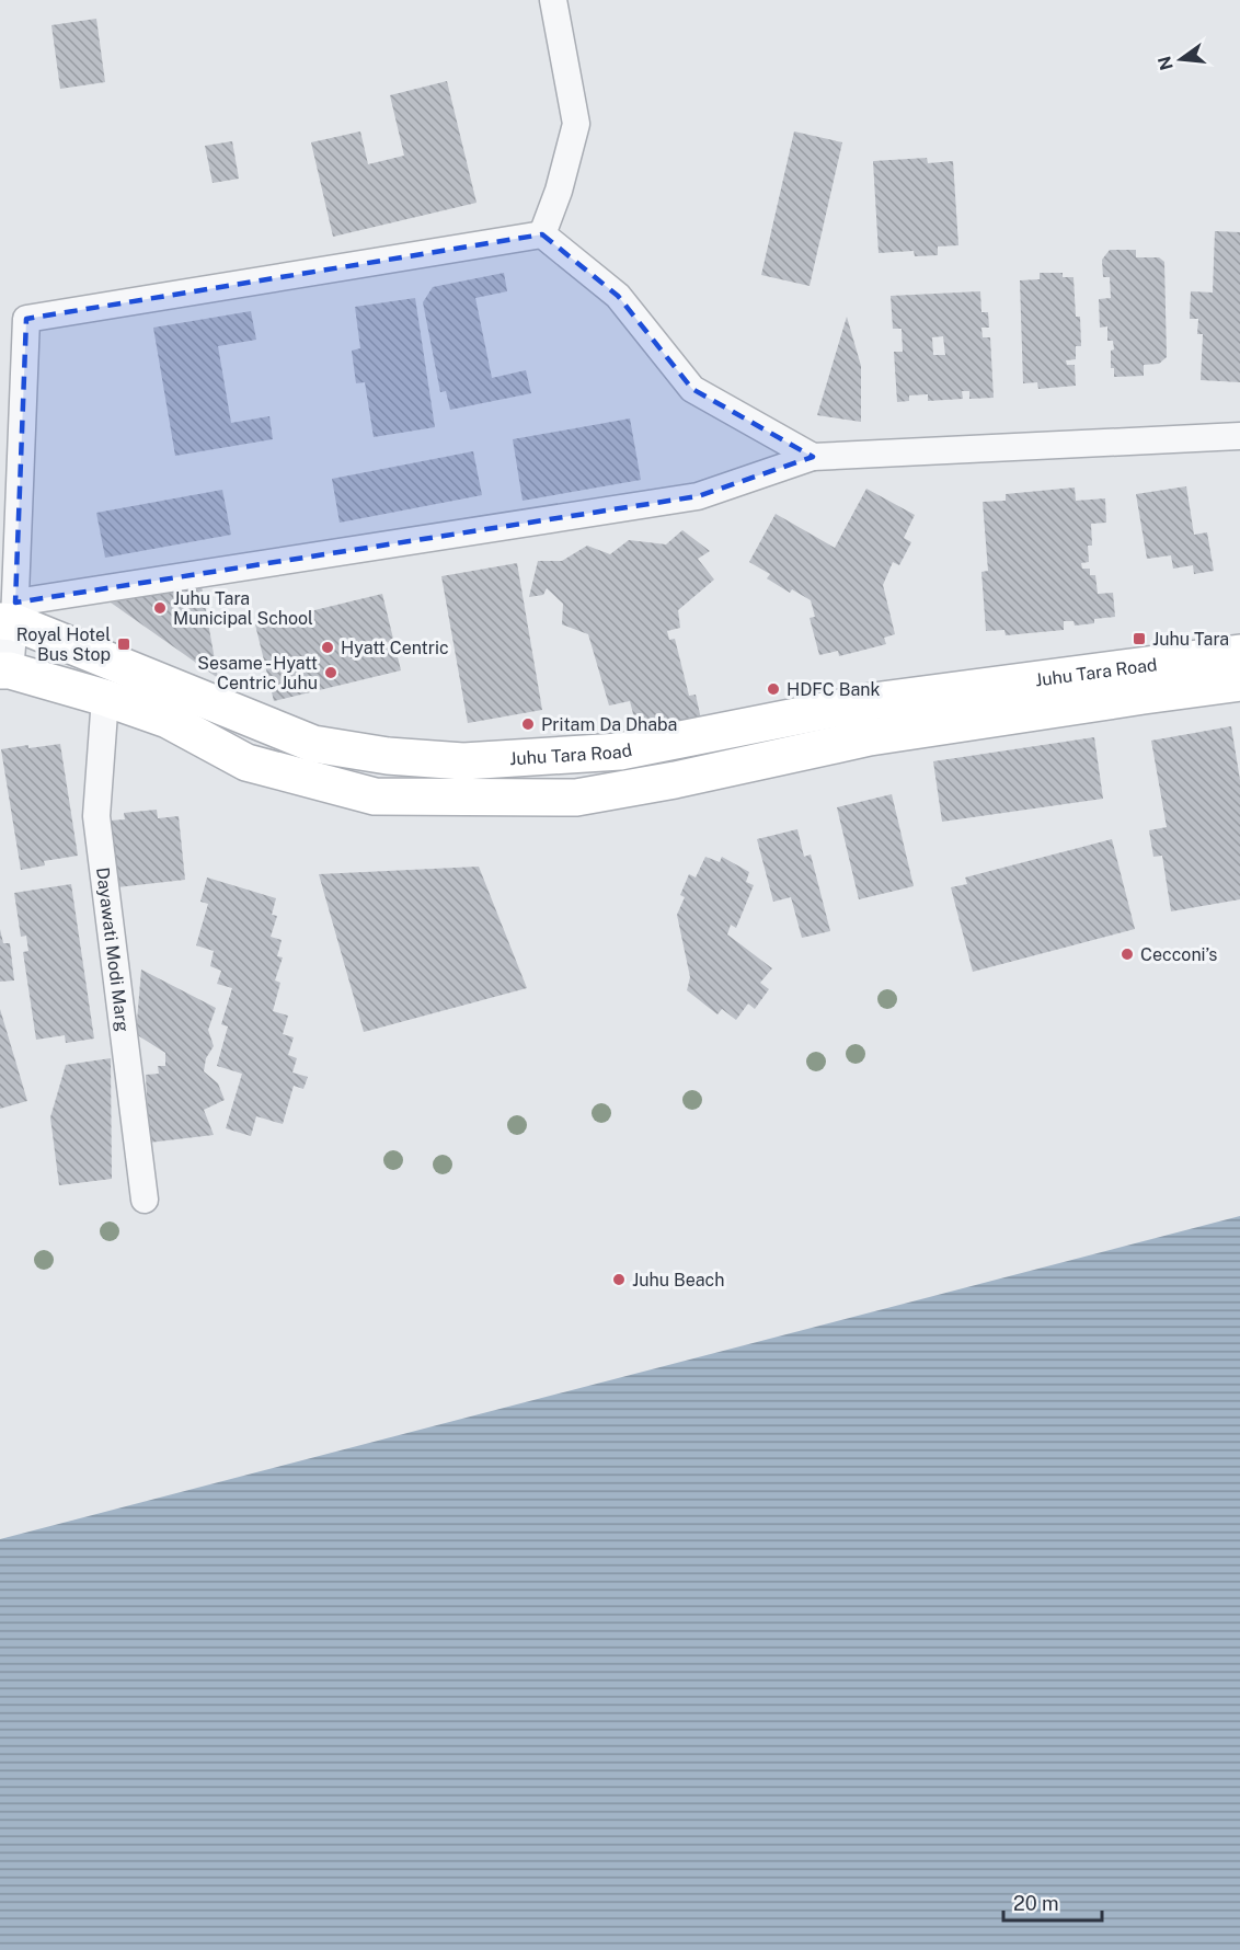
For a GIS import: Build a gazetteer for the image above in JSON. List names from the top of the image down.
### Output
{
  "streets": {
    "main road": ["Juhu Tara Road"],
    "street": ["Dayawati Modi Marg"]
  },
  "crossings": [
    ["Juhu Tara Road", "Dayawati Modi Marg"]
  ],
  "places": {
    "other": [
      "Juhu Tara Municipal School",
      "Hyatt Centric",
      "Sesame - Hyatt Centric Juhu",
      "HDFC Bank",
      "Pritam Da Dhaba",
      "Cecconi’s",
      "Juhu Beach"
    ],
    "transit": ["Juhu Tara", "Royal Hotel Bus Stop"]
  },
  "scale_bar": "20 m",
  "north": "left"
}
